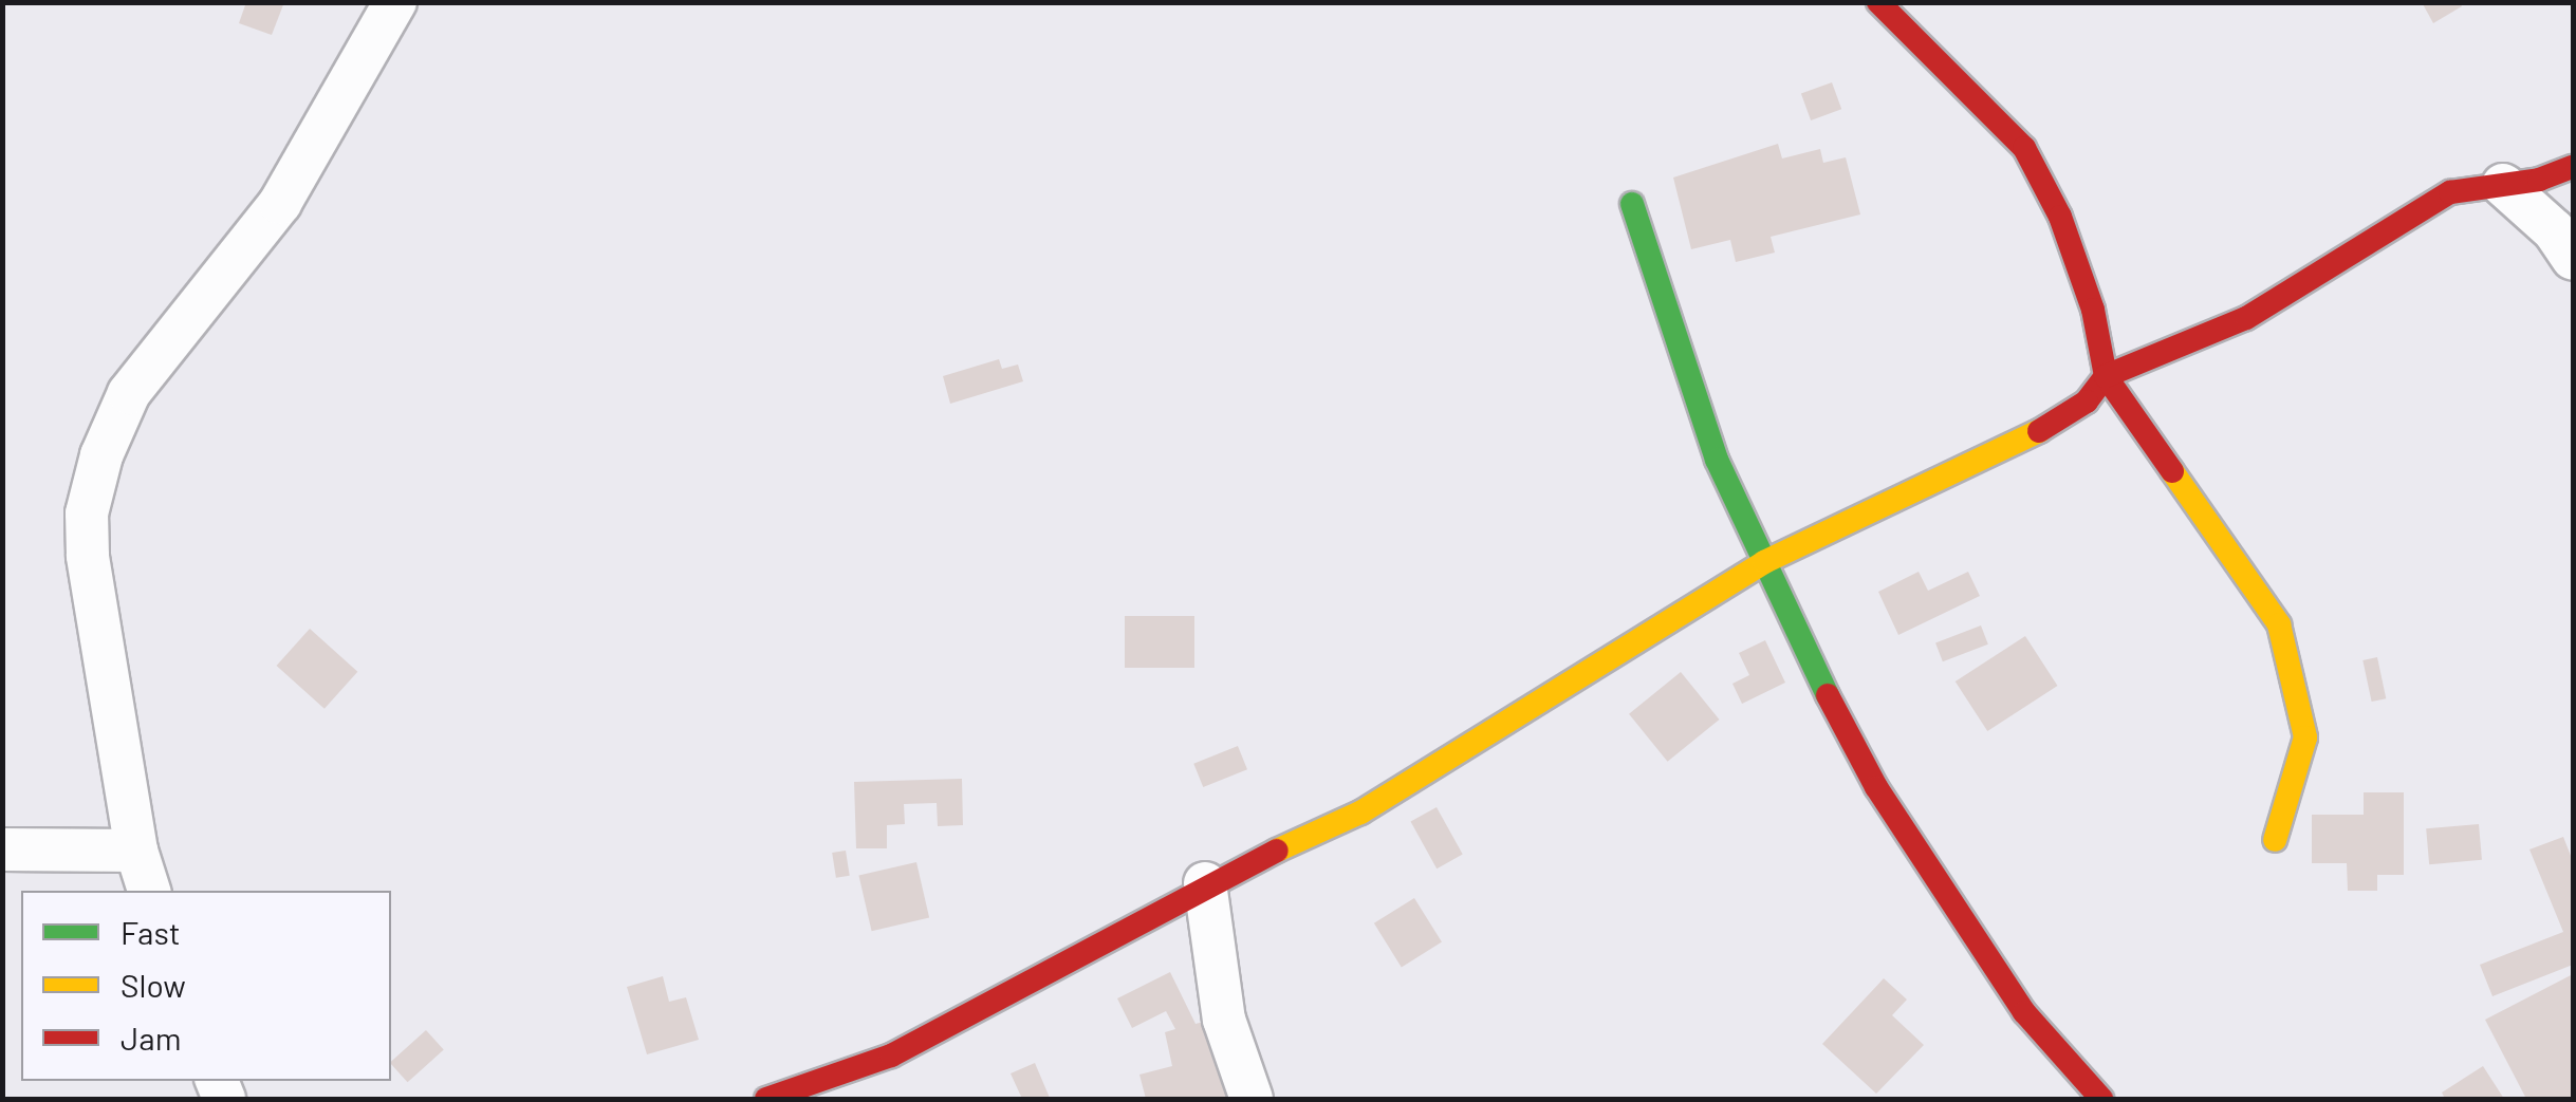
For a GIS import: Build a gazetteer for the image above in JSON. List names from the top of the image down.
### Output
{
  "legend": ["Fast", "Slow", "Jam"]
}
